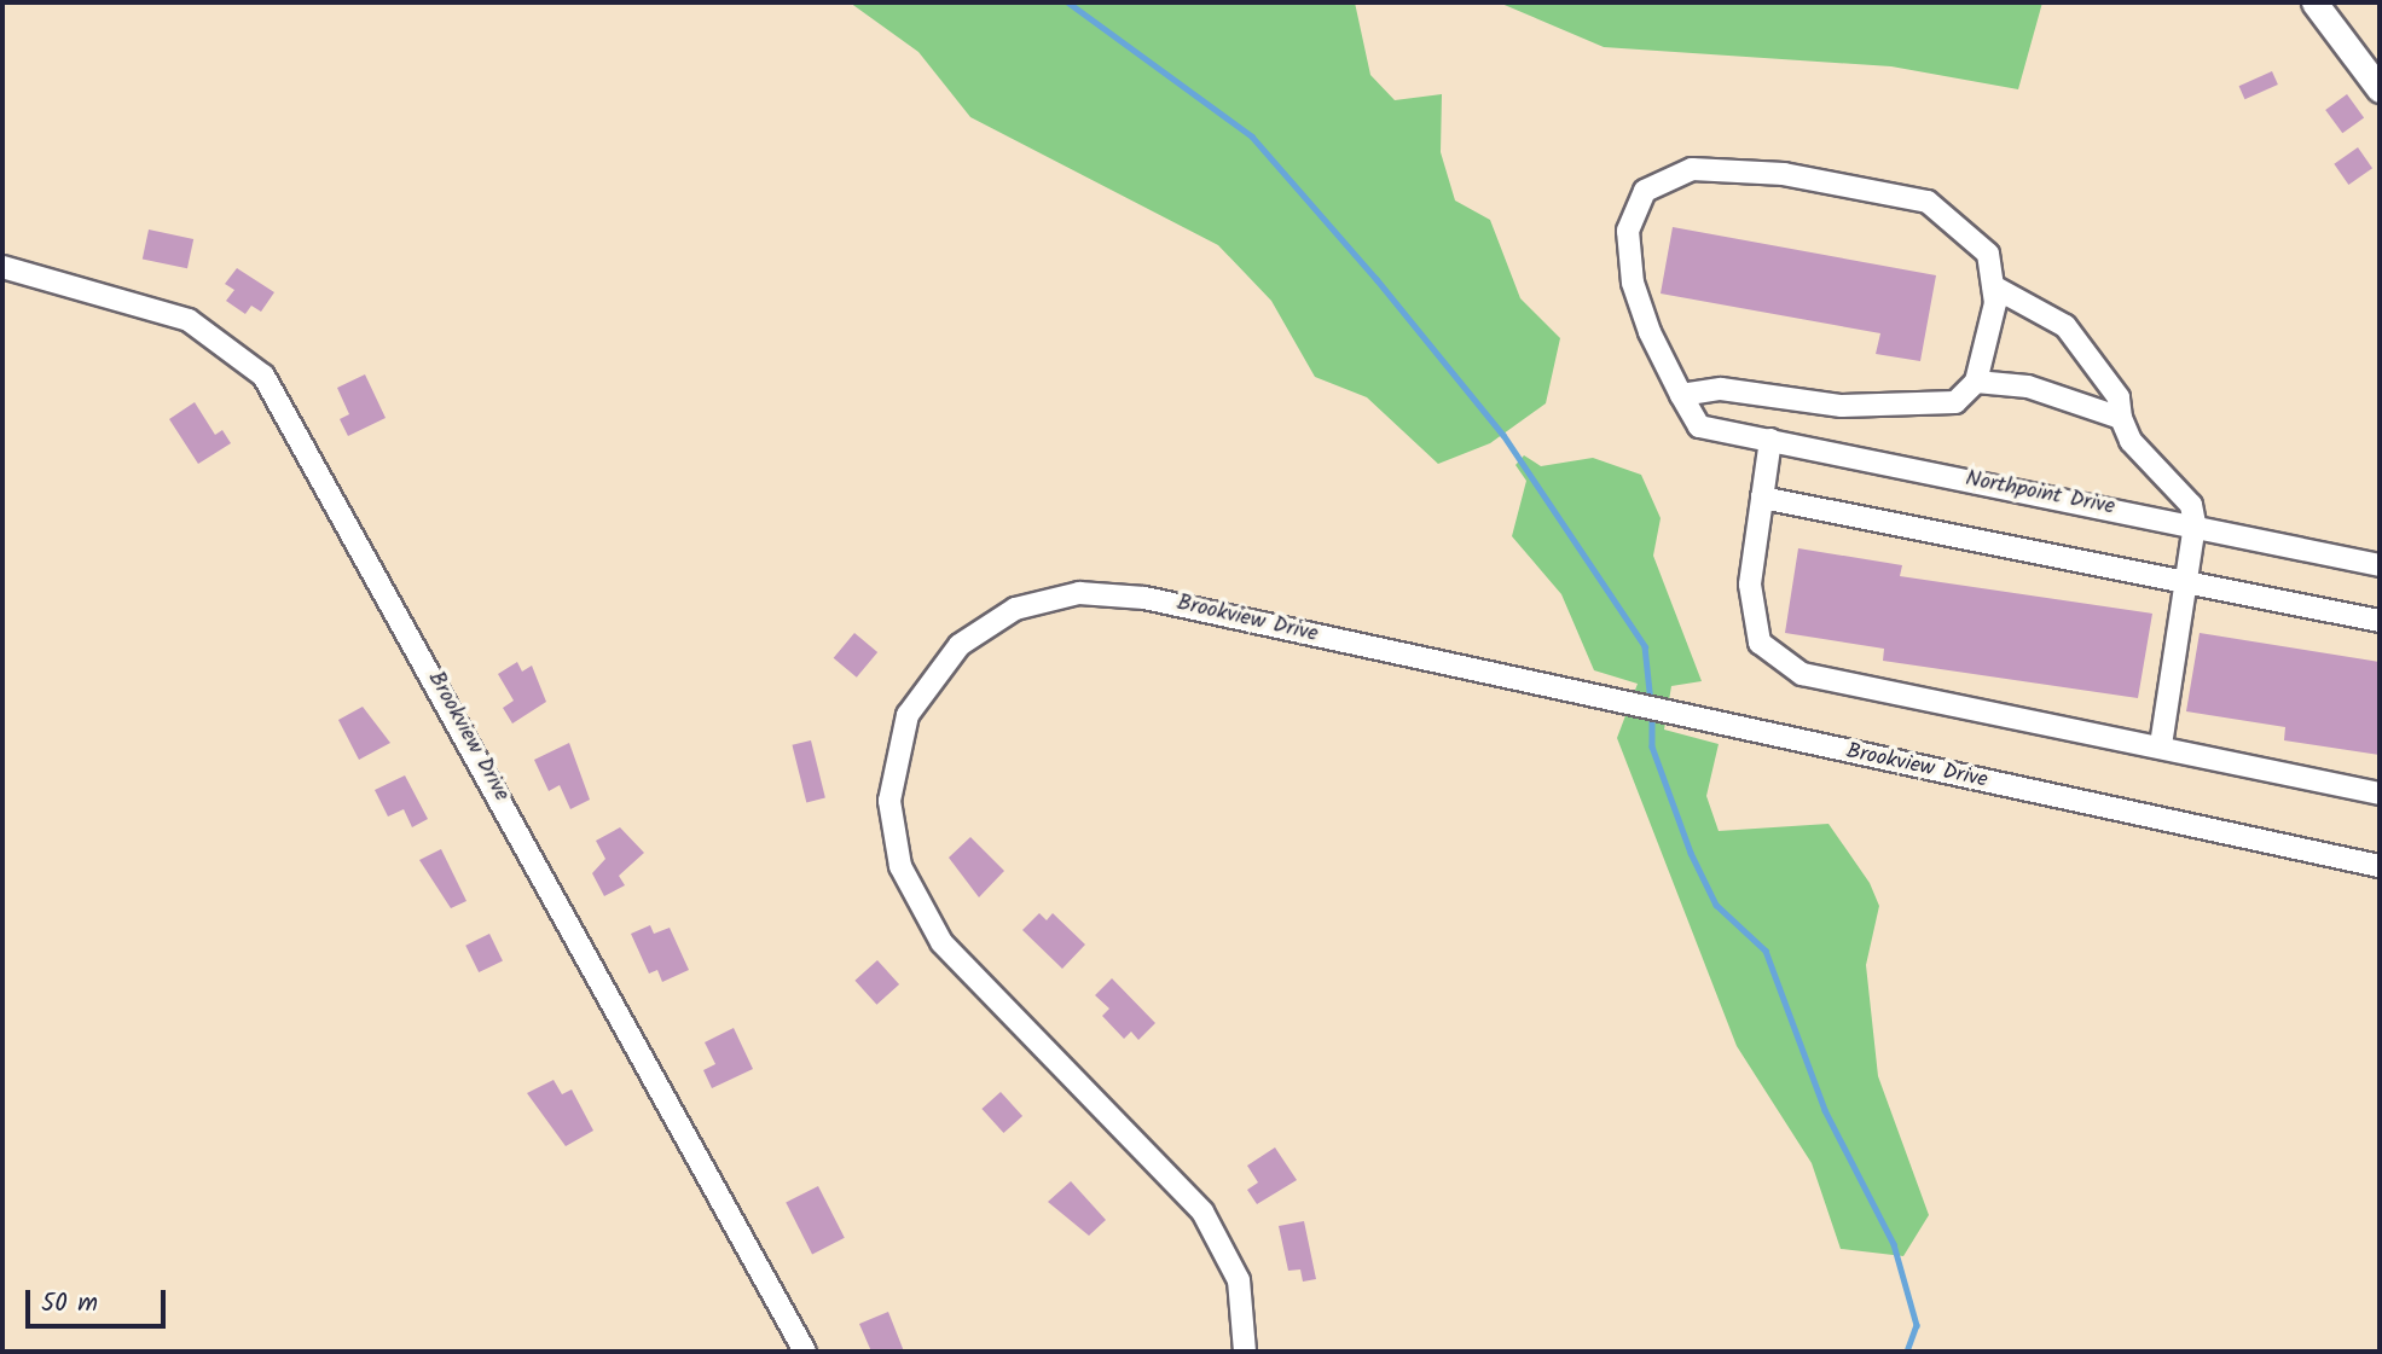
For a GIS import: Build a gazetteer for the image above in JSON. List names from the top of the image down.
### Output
{
  "streets": {
    "street": ["Northpoint Drive", "Brookview Drive"]
  },
  "scale_bar": "50 m"
}
